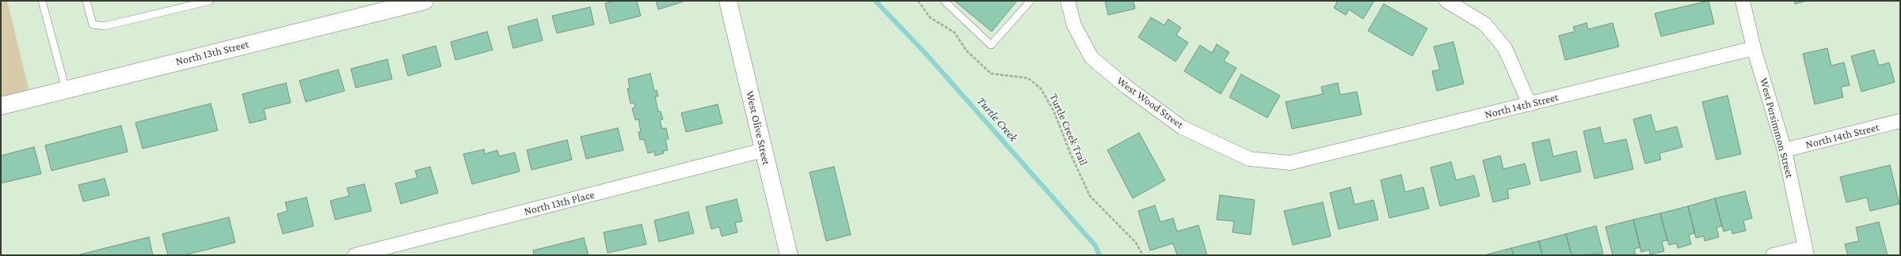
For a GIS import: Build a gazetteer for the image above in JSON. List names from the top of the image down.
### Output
{
  "streets": {
    "main road": ["North 13th Street", "West Olive Street"],
    "street": [
      "West Wood Street",
      "North 14th Street",
      "West Persimmon Street",
      "North 13th Place"
    ],
    "path": ["Turtle Creek Trail"]
  },
  "crossings": [
    ["West Wood Street", "North 14th Street"],
    ["North 14th Street", "West Persimmon Street"],
    ["West Olive Street", "North 13th Place"]
  ],
  "water": ["Turtle Creek"]
}
